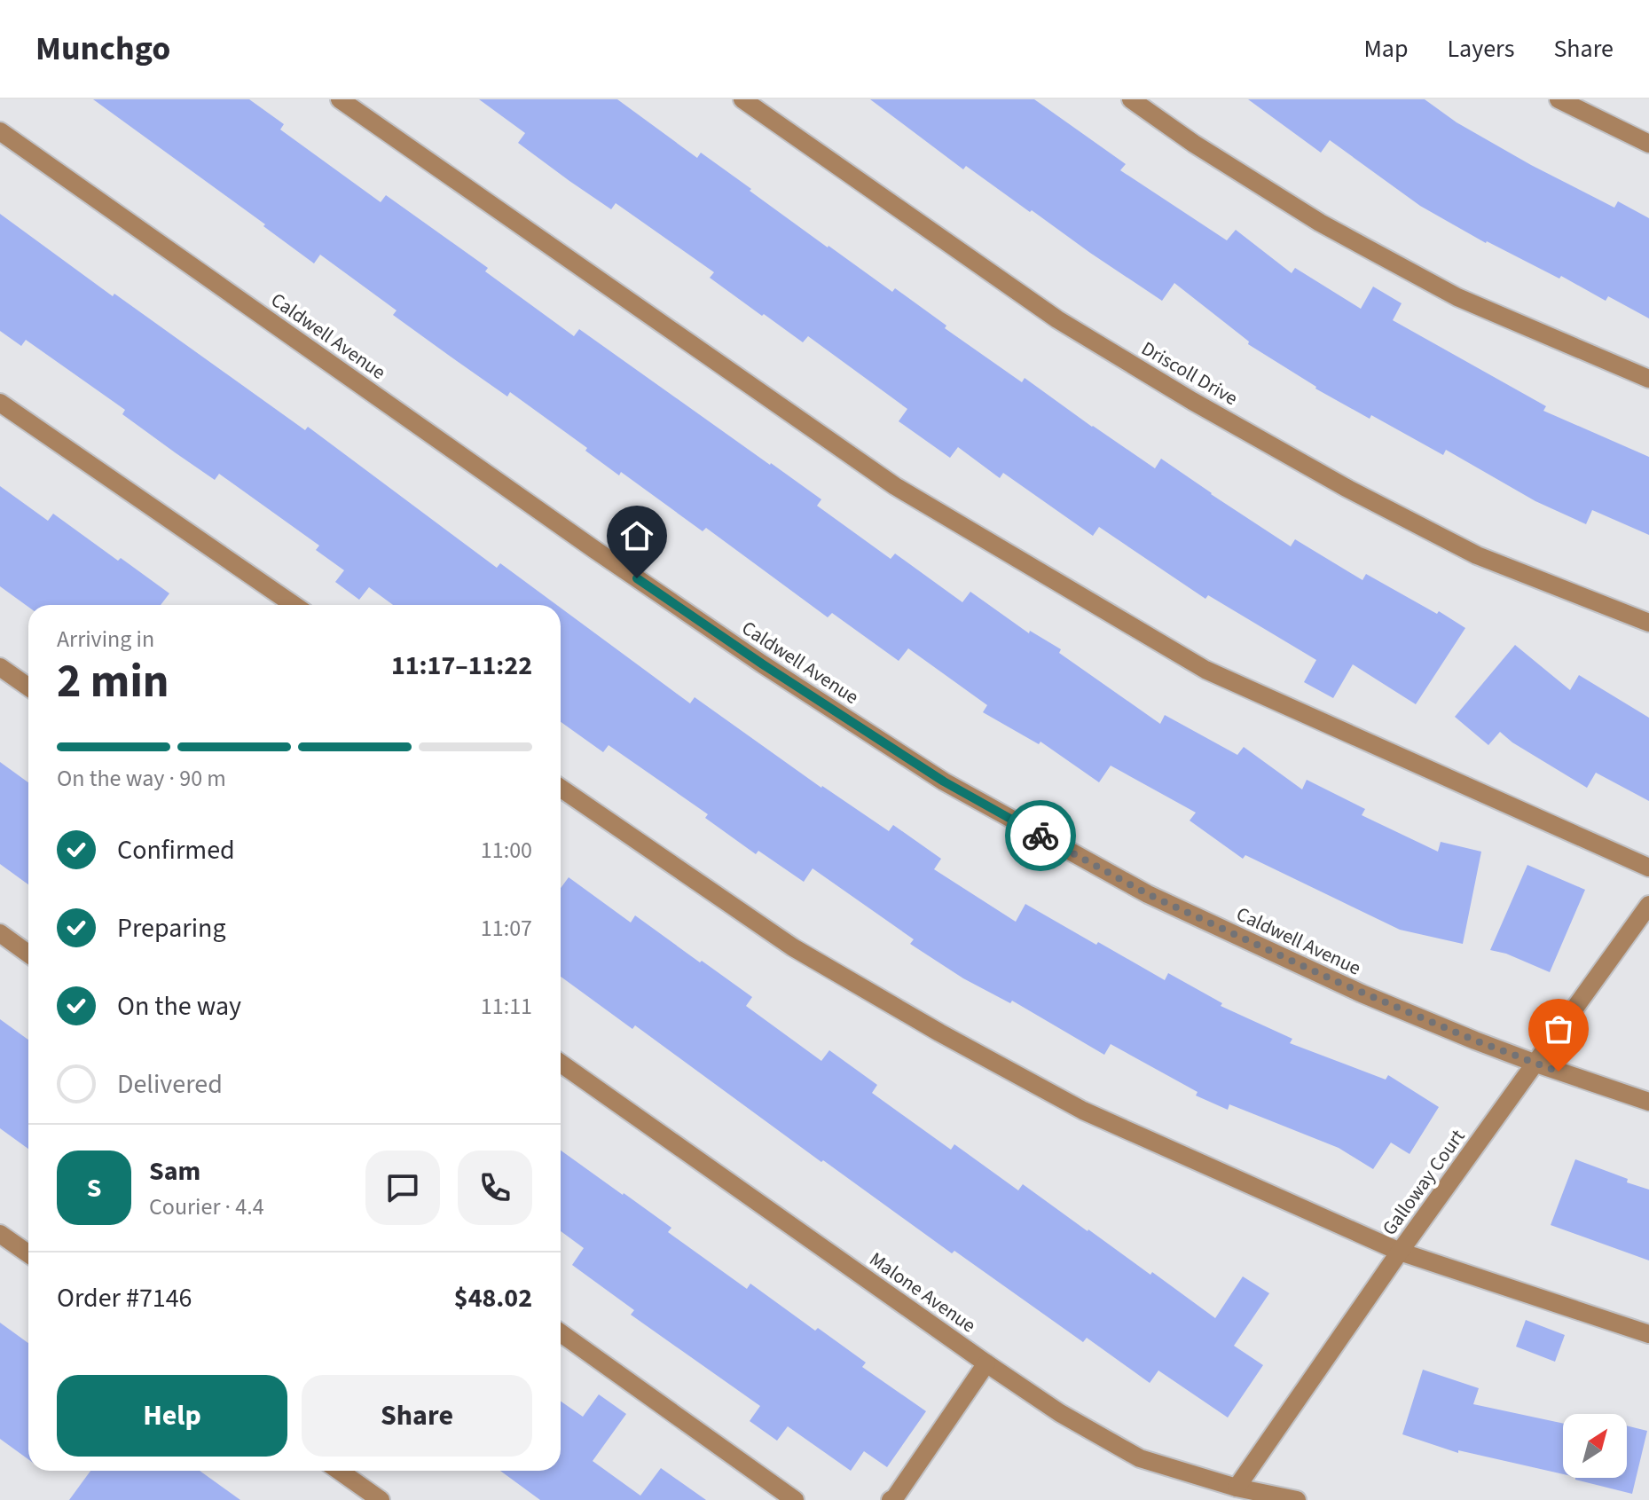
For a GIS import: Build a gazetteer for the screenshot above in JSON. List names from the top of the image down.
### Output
{
  "streets": {
    "street": [
      "Caldwell Avenue",
      "Driscoll Drive",
      "Galloway Court",
      "Malone Avenue"
    ]
  },
  "crossings": [
    ["Caldwell Avenue", "Galloway Court"],
    ["Galloway Court", "Malone Avenue"]
  ],
  "north": "top right",
  "page": {
    "header": "Munchgo",
    "nav": ["Map", "Layers", "Share"],
    "heading": ["2 min", "Arriving in", "11:17–11:22"],
    "panel": [
      "Sam",
      "Courier · 4.4",
      "Order #7146",
      "$48.02"
    ],
    "bar": "On the way · 90 m",
    "list": [
      ["Confirmed", "11:00"],
      ["Preparing", "11:07"],
      ["On the way", "11:11"],
      "Delivered"
    ],
    "round": "S",
    "buttons": ["Help", "Share"]
  }
}
